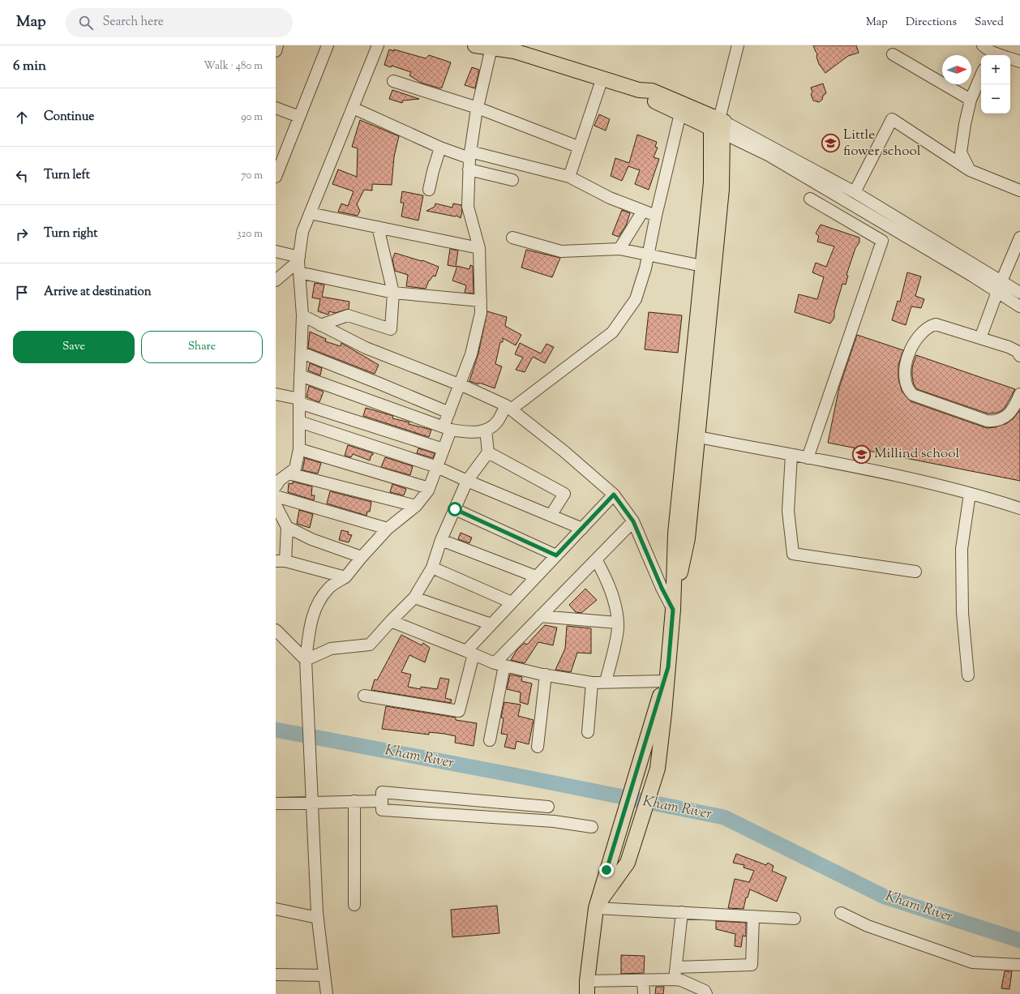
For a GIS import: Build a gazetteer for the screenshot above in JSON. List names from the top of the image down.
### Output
{
  "water": ["Kham River"],
  "places": {
    "school or university": ["Little fiower school", "Millind school"]
  },
  "north": "right",
  "page": {
    "header": "Map",
    "search": "Search here",
    "nav": ["Map", "Directions", "Saved"],
    "heading": ["6 min", "Walk · 480 m"],
    "map_buttons": ["+", "−"],
    "list": [
      ["Continue", "90 m"],
      ["Turn left", "70 m"],
      ["Turn right", "320 m"],
      "Arrive at destination"
    ],
    "buttons": ["Save", "Share"]
  }
}
